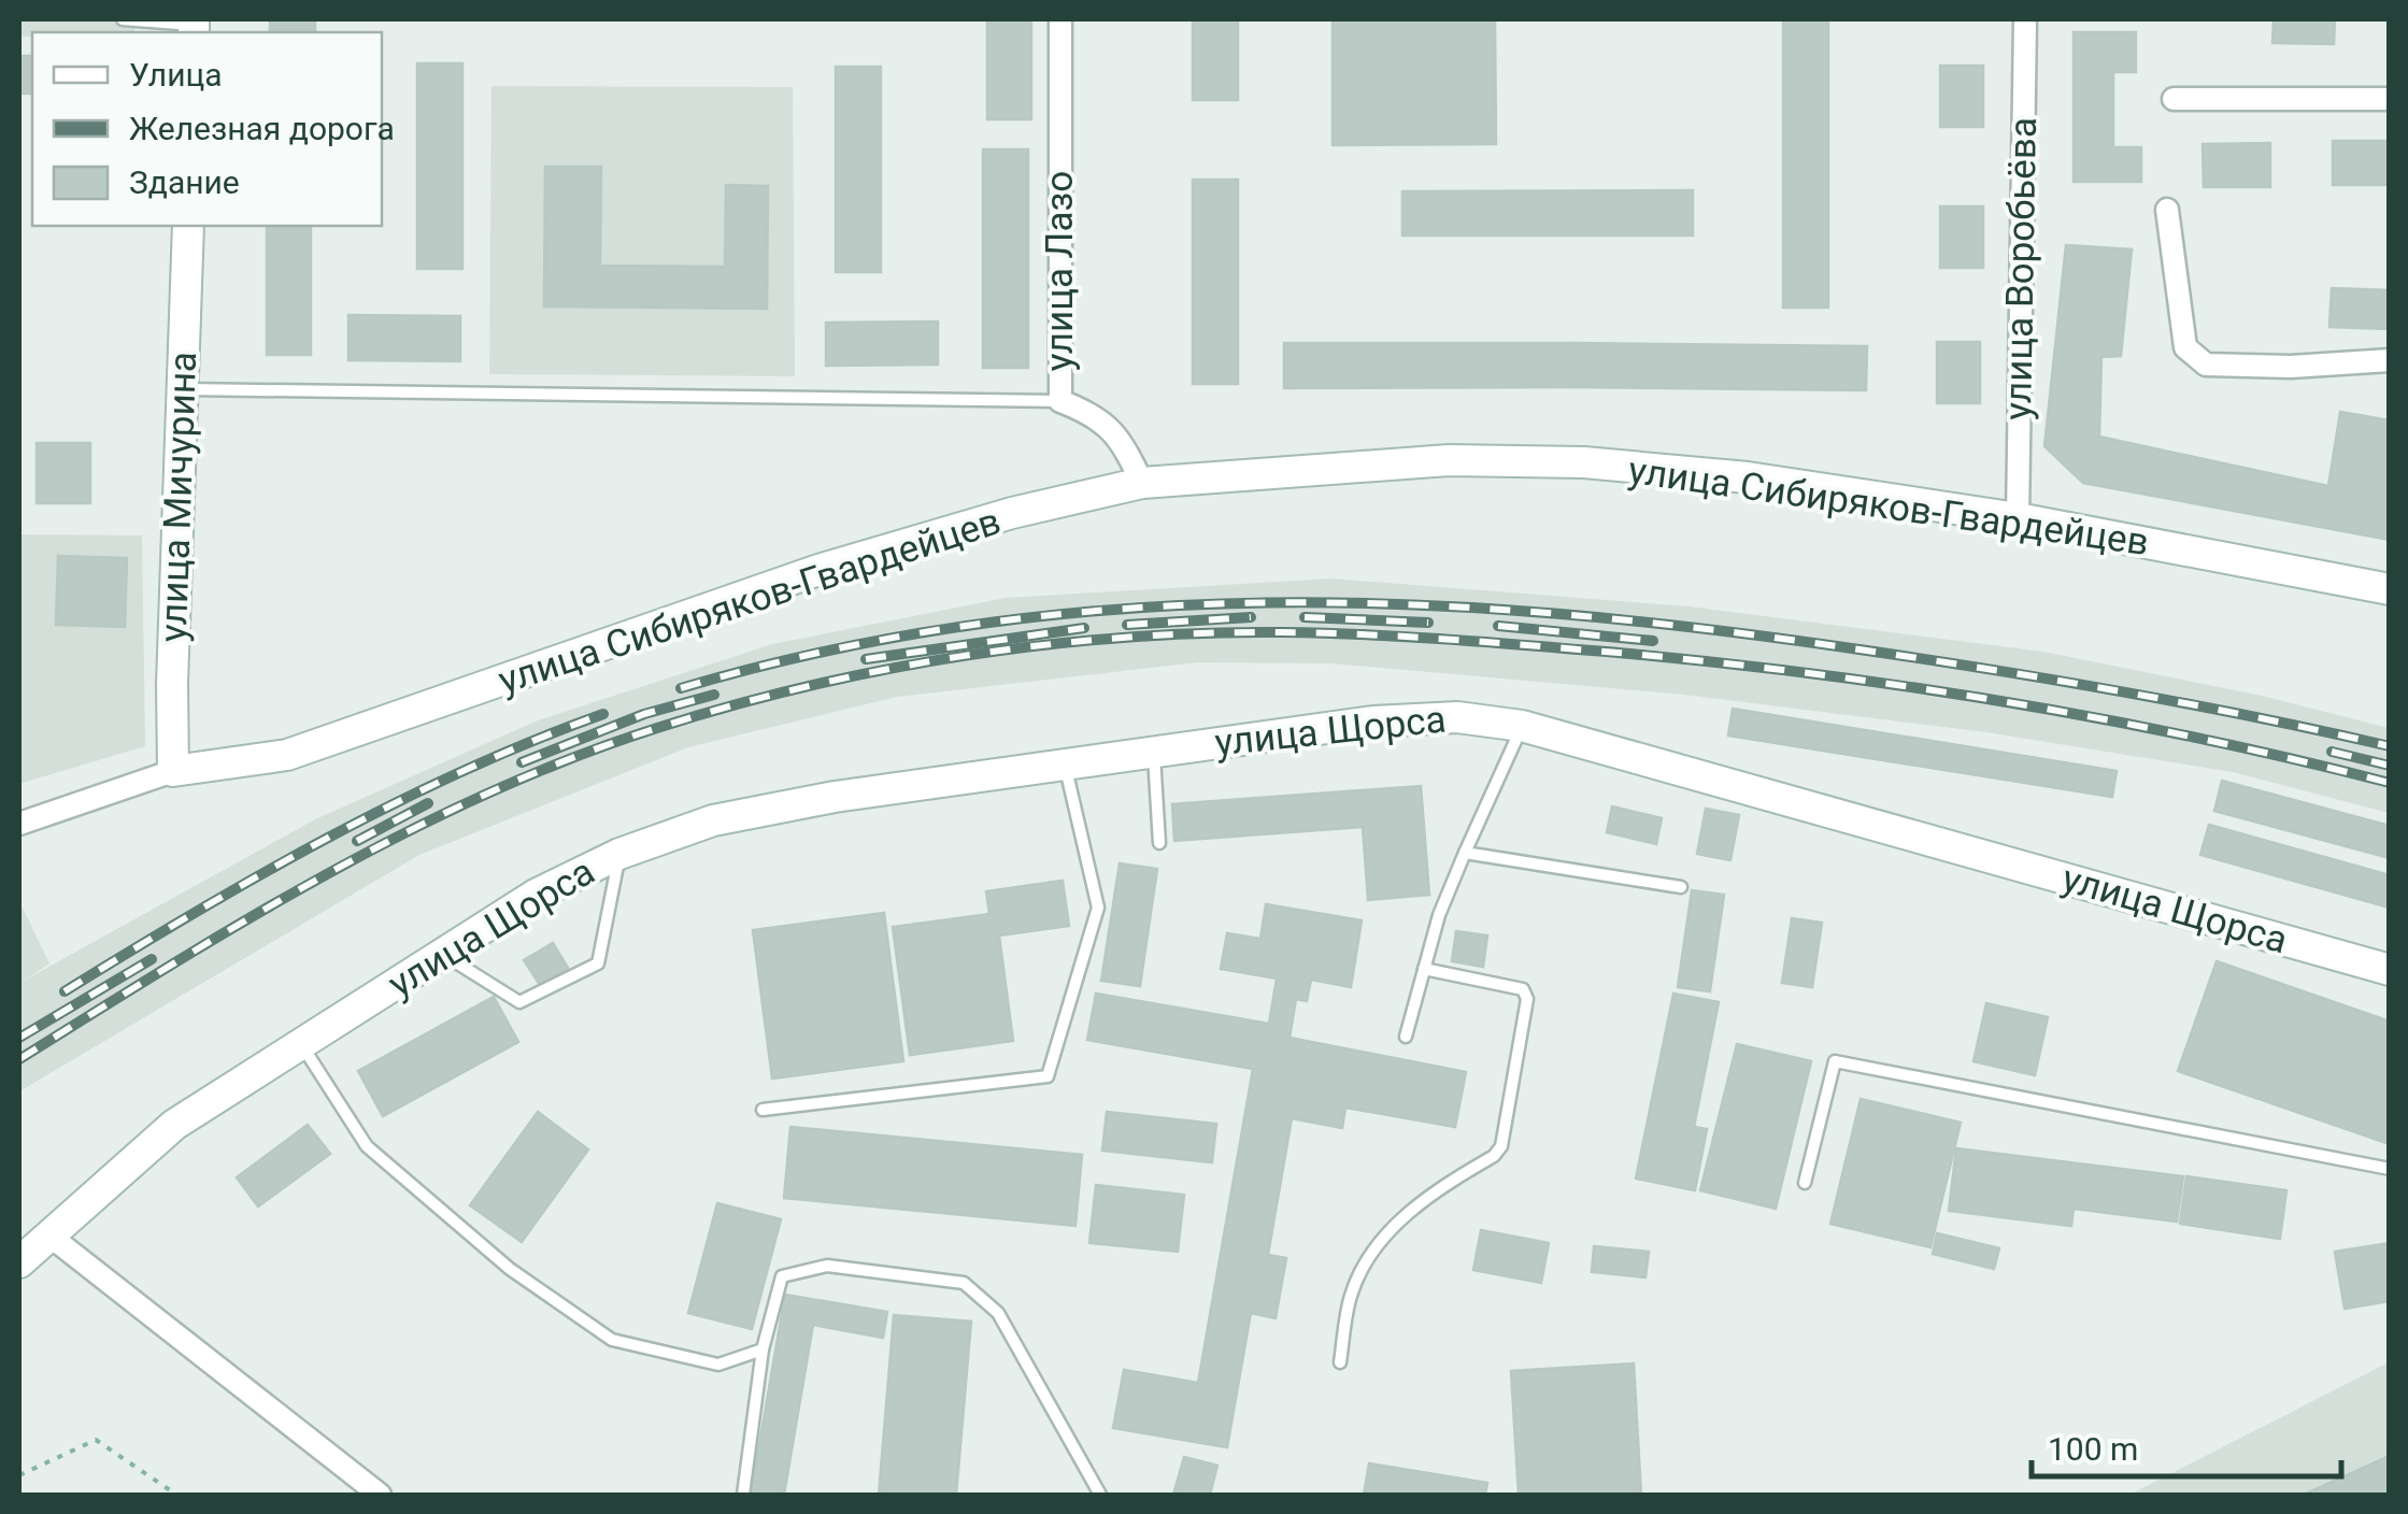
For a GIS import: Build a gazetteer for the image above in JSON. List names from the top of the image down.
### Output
{
  "streets": {
    "street": [
      "улица Воробьёва",
      "улица Лазо",
      "улица Мичурина",
      "улица Сибиряков-Гвардейцев",
      "улица Щорса"
    ]
  },
  "crossings": [
    ["улица Воробьёва", "улица Сибиряков-Гвардейцев"],
    ["улица Лазо", "улица Сибиряков-Гвардейцев"],
    ["улица Мичурина", "улица Сибиряков-Гвардейцев"]
  ],
  "legend": ["Улица", "Железная дорога", "Здание"],
  "scale_bar": "100 m"
}
